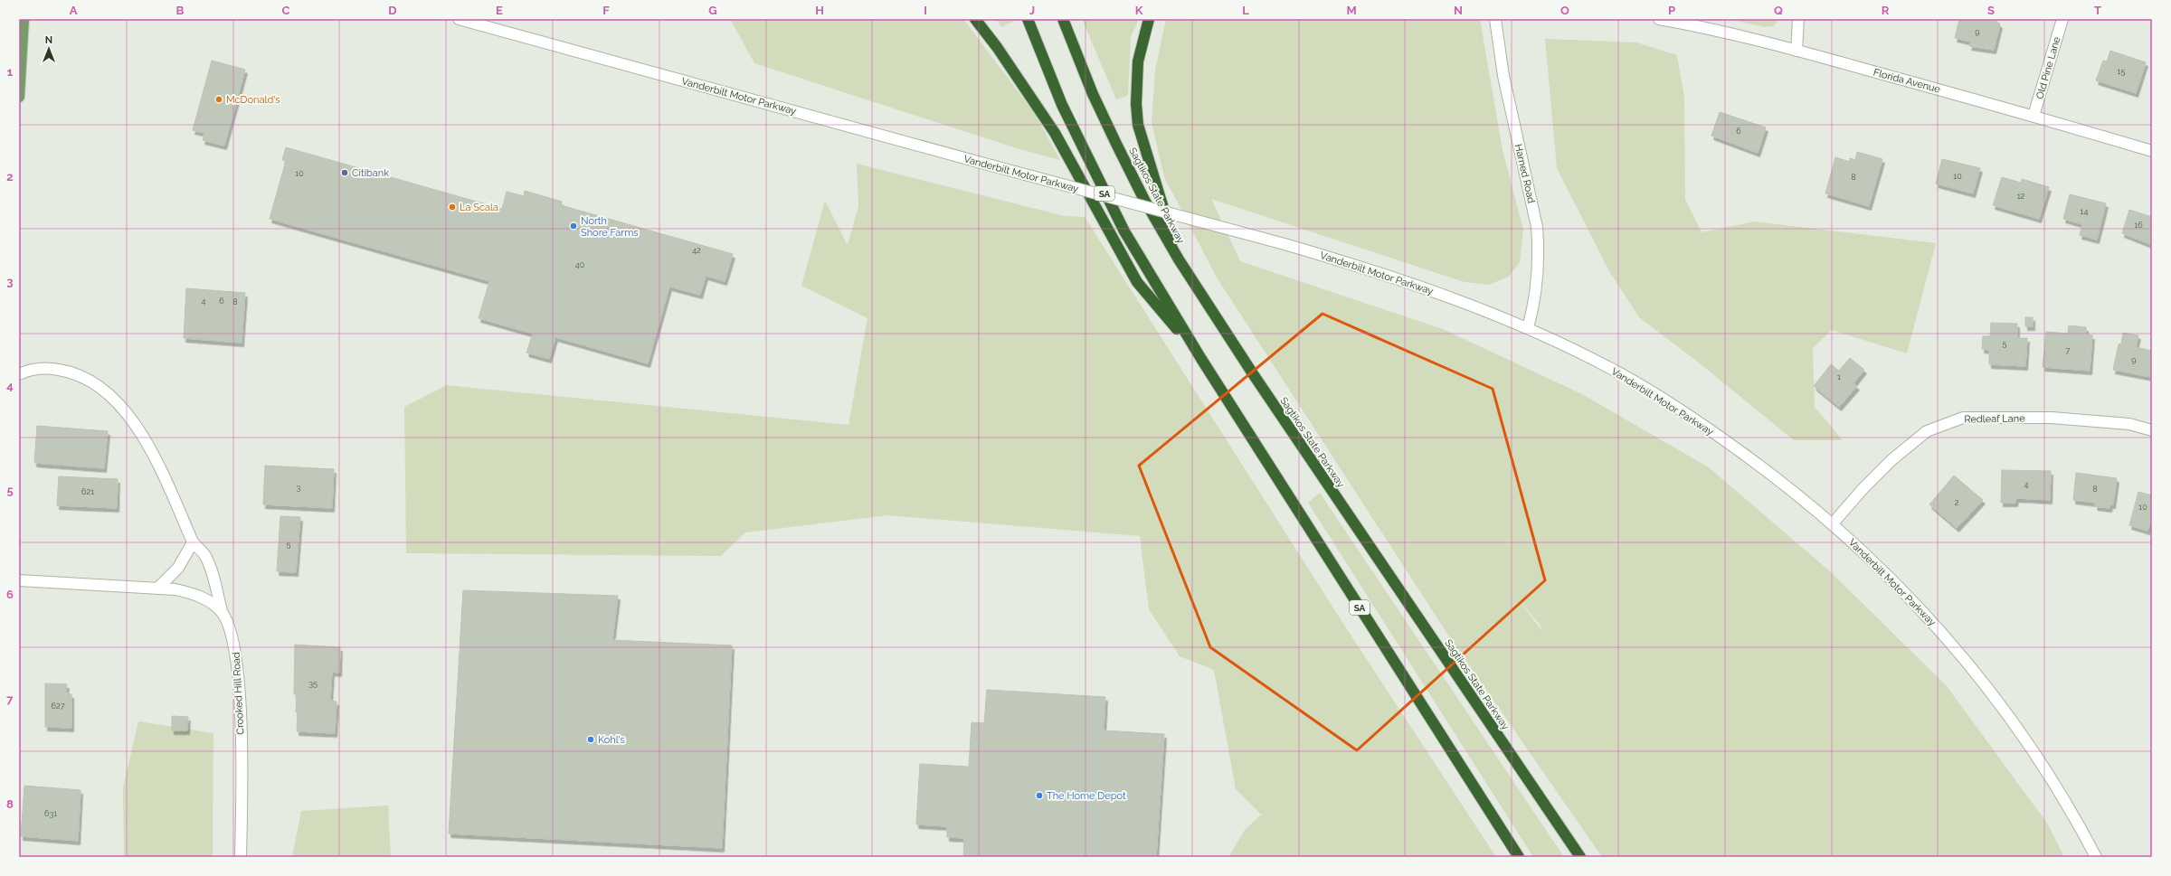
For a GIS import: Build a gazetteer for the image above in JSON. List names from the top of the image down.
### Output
{
  "streets": {
    "highway": ["SA", "Sagtikos State Parkway"],
    "main road": [
      "Old Pine Lane",
      "Florida Avenue",
      "Vanderbilt Motor Parkway",
      "Harned Road",
      "Redleaf Lane",
      "Crooked Hill Road"
    ]
  },
  "crossings": [
    ["Old Pine Lane", "Florida Avenue"],
    ["Vanderbilt Motor Parkway", "Harned Road"],
    ["Vanderbilt Motor Parkway", "Redleaf Lane"]
  ],
  "places": [
    "McDonald's",
    "Citibank",
    "La Scala",
    "North Shore Farms",
    "Kohl's",
    "The Home Depot"
  ],
  "house_numbers": [
    "9",
    "15",
    "6",
    "10",
    "10",
    "8",
    "12",
    "14",
    "16",
    "42",
    "40",
    "4",
    "6",
    "8",
    "5",
    "7",
    "9",
    "1",
    "4",
    "3",
    "8",
    "621",
    "2",
    "10",
    "5",
    "35",
    "627",
    "631"
  ],
  "north": "top",
  "grid": {
    "columns": [
      "A",
      "B",
      "C",
      "D",
      "E",
      "F",
      "G",
      "H",
      "I",
      "J",
      "K",
      "L",
      "M",
      "N",
      "O",
      "P",
      "Q",
      "R",
      "S",
      "T"
    ],
    "rows": [
      "1",
      "2",
      "3",
      "4",
      "5",
      "6",
      "7",
      "8"
    ]
  }
}
